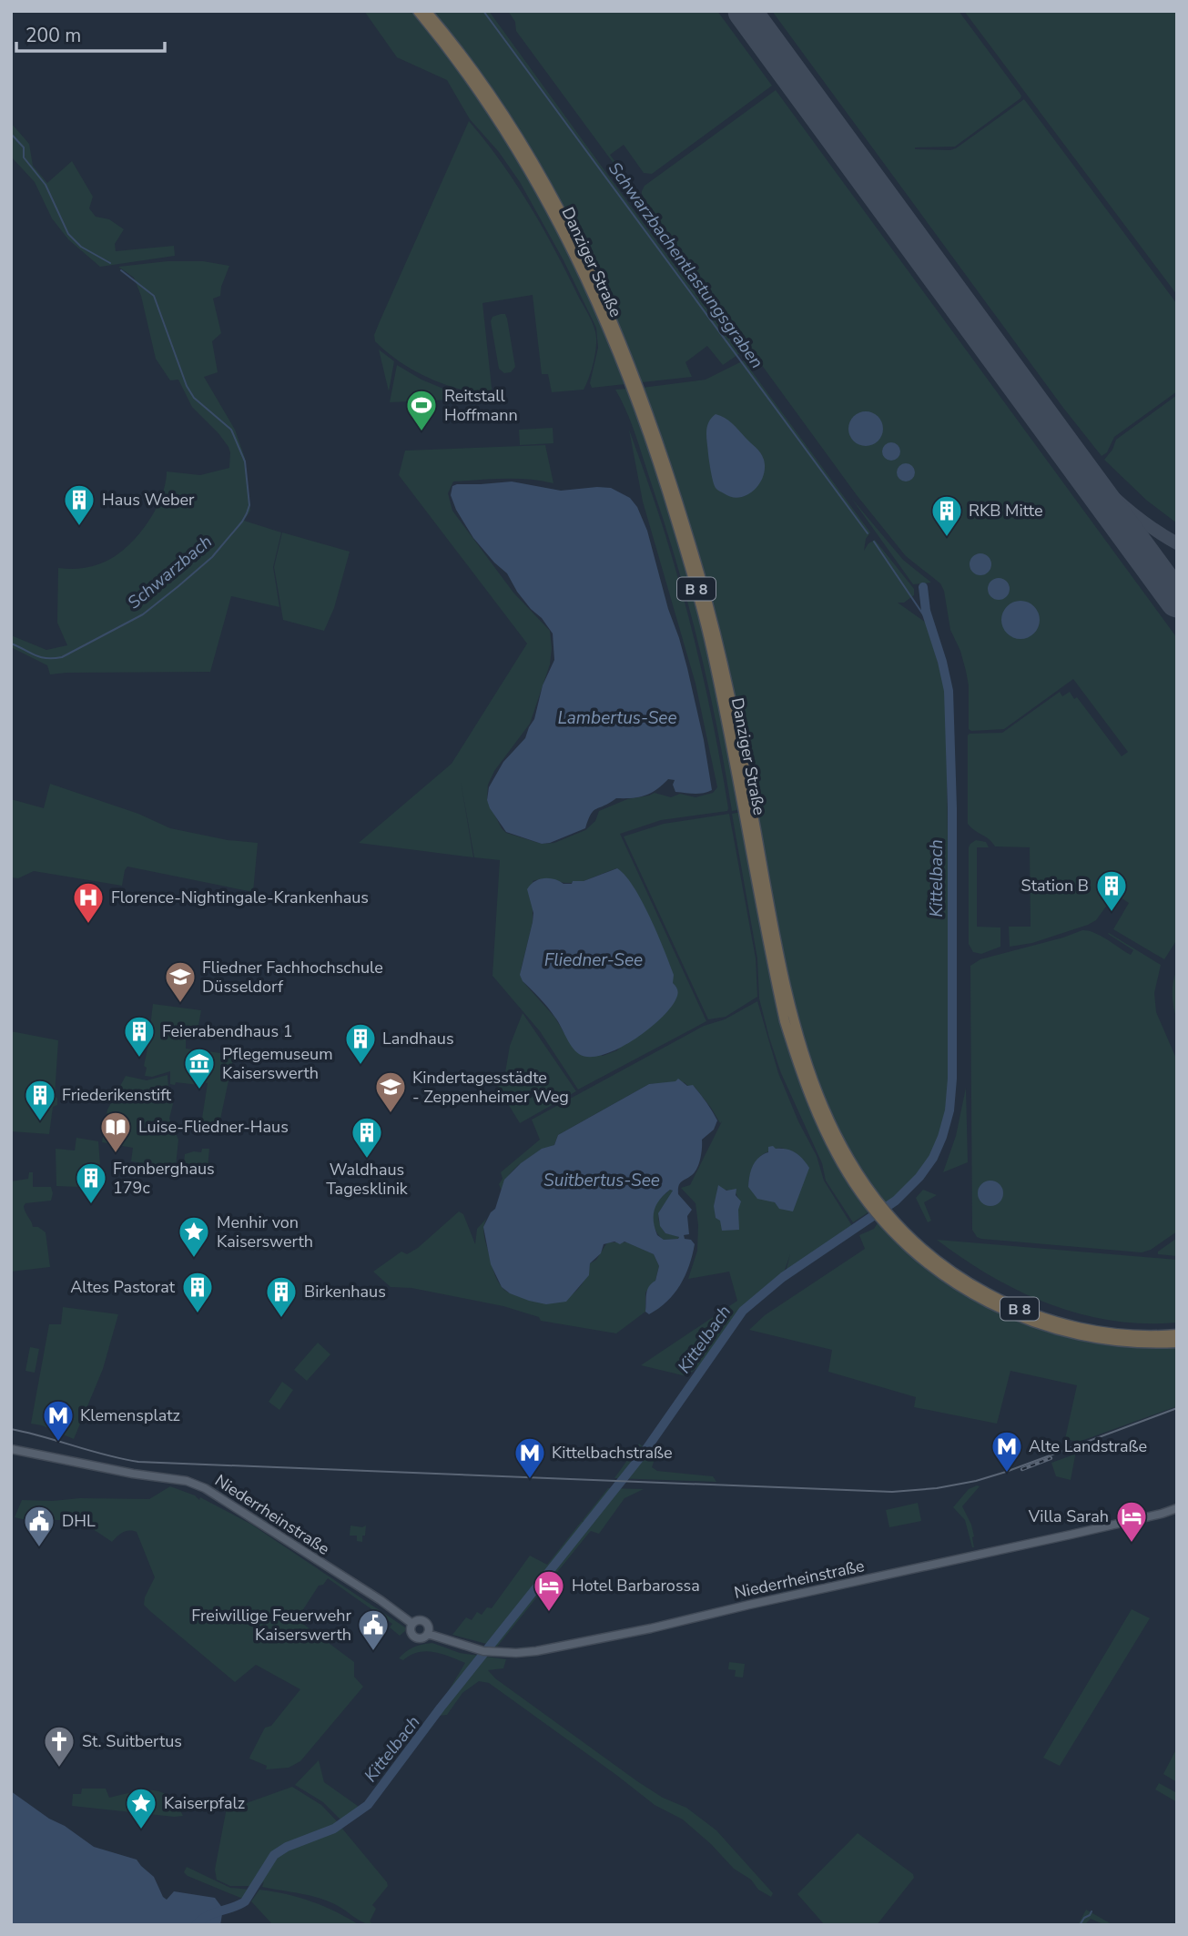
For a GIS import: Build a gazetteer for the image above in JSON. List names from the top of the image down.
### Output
{
  "streets": {
    "highway": ["Danziger Straße", "B 8"],
    "main road": ["Niederrheinstraße"]
  },
  "water": [
    "Schwarzbachentlastungsgraben",
    "Schwarzbach",
    "Lambertus-See",
    "Kittelbach",
    "Fliedner-See",
    "Suitbertus-See"
  ],
  "places": {
    "sports": ["Reitstall Hoffmann"],
    "building": [
      "Haus Weber",
      "RKB Mitte",
      "Station B",
      "Feierabendhaus 1",
      "Landhaus",
      "Friederikenstift",
      "Waldhaus Tagesklinik",
      "Fronberghaus 179c",
      "Altes Pastorat",
      "Birkenhaus"
    ],
    "hospital": ["Florence-Nightingale-Krankenhaus"],
    "school or university": ["Fliedner Fachhochschule Düsseldorf", "Kindertagesstädte - Zeppenheimer Weg"],
    "museum": ["Pflegemuseum Kaiserswerth"],
    "library": ["Luise-Fliedner-Haus"],
    "place": ["Menhir von Kaiserswerth", "Kaiserpfalz"],
    "metro station": ["Klemensplatz", "Alte Landstraße", "Kittelbachstraße"],
    "hotel": ["Villa Sarah", "Hotel Barbarossa"],
    "public building": ["DHL", "Freiwillige Feuerwehr Kaiserswerth"],
    "church": ["St. Suitbertus"]
  },
  "scale_bar": "200 m"
}
